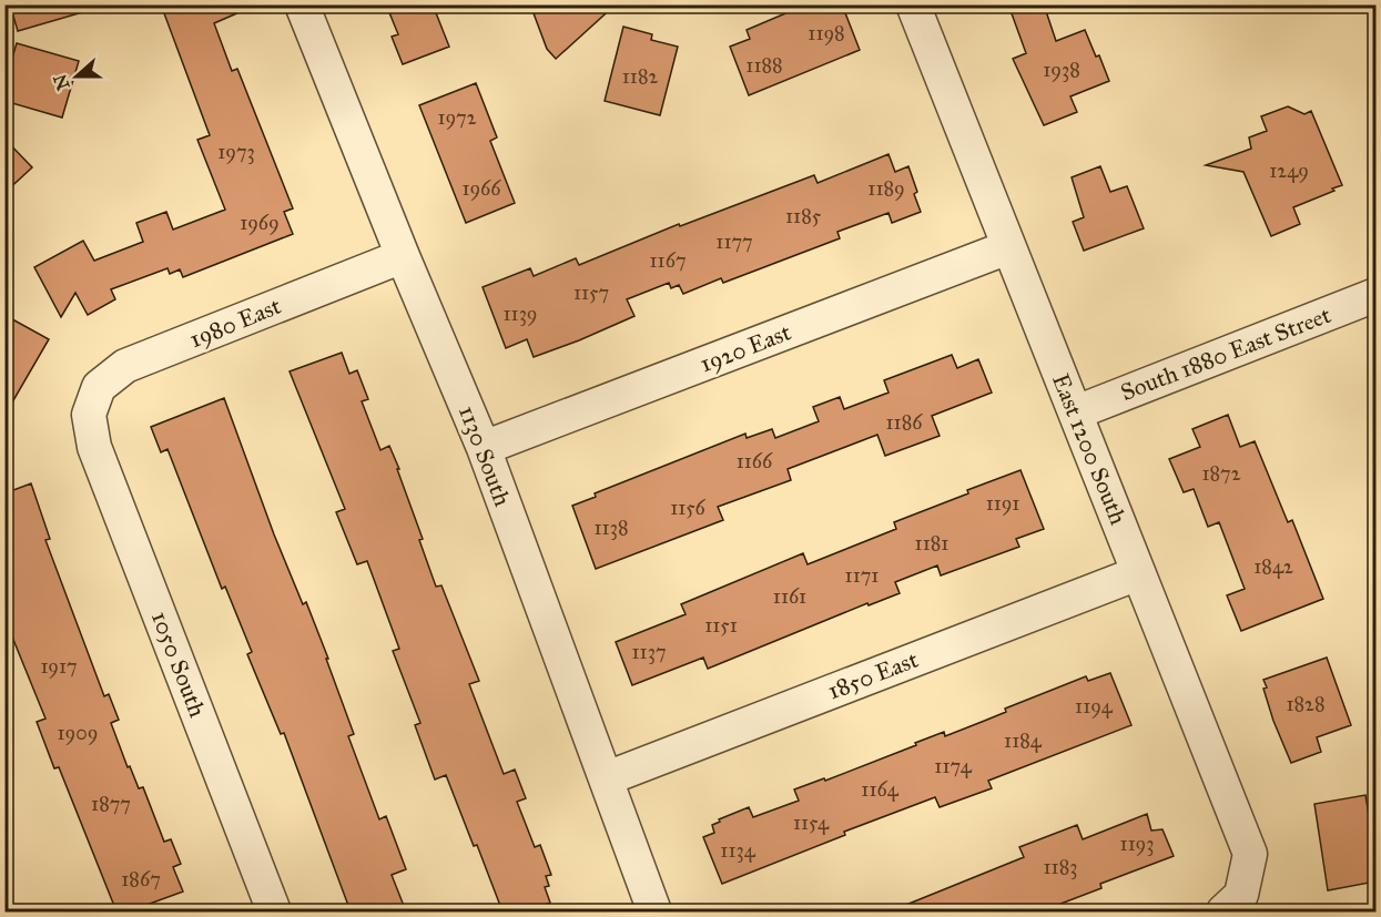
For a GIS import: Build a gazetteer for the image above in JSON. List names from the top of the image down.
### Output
{
  "streets": {
    "street": [
      "1980 East",
      "1920 East",
      "South 1880 East Street",
      "East 1200 South",
      "1130 South",
      "1050 South",
      "1850 East"
    ]
  },
  "crossings": [
    ["1980 East", "1130 South"],
    ["1980 East", "1050 South"],
    ["1920 East", "East 1200 South"],
    ["1920 East", "1130 South"],
    ["South 1880 East Street", "East 1200 South"],
    ["East 1200 South", "1850 East"],
    ["1130 South", "1850 East"]
  ],
  "house_numbers": [
    "1198",
    "1188",
    "1938",
    "1182",
    "1972",
    "1973",
    "1249",
    "1966",
    "1189",
    "1185",
    "1969",
    "1177",
    "1167",
    "1157",
    "1139",
    "1186",
    "1166",
    "1872",
    "1191",
    "1156",
    "1138",
    "1181",
    "1842",
    "1171",
    "1161",
    "1151",
    "1137",
    "1917",
    "1828",
    "1194",
    "1909",
    "1184",
    "1174",
    "1164",
    "1877",
    "1154",
    "1193",
    "1134",
    "1183",
    "1867"
  ],
  "north": "left"
}
